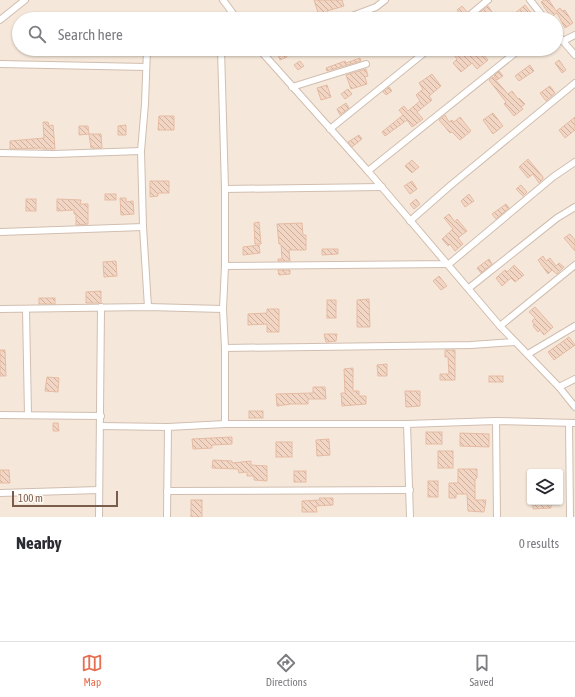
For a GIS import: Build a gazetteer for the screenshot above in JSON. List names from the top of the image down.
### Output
{
  "scale_bar": "100 m",
  "page": {
    "search": "Search here",
    "scale": "100 m",
    "heading": ["Nearby", "0 results"],
    "nav": ["Map", "Directions", "Saved"]
  }
}
